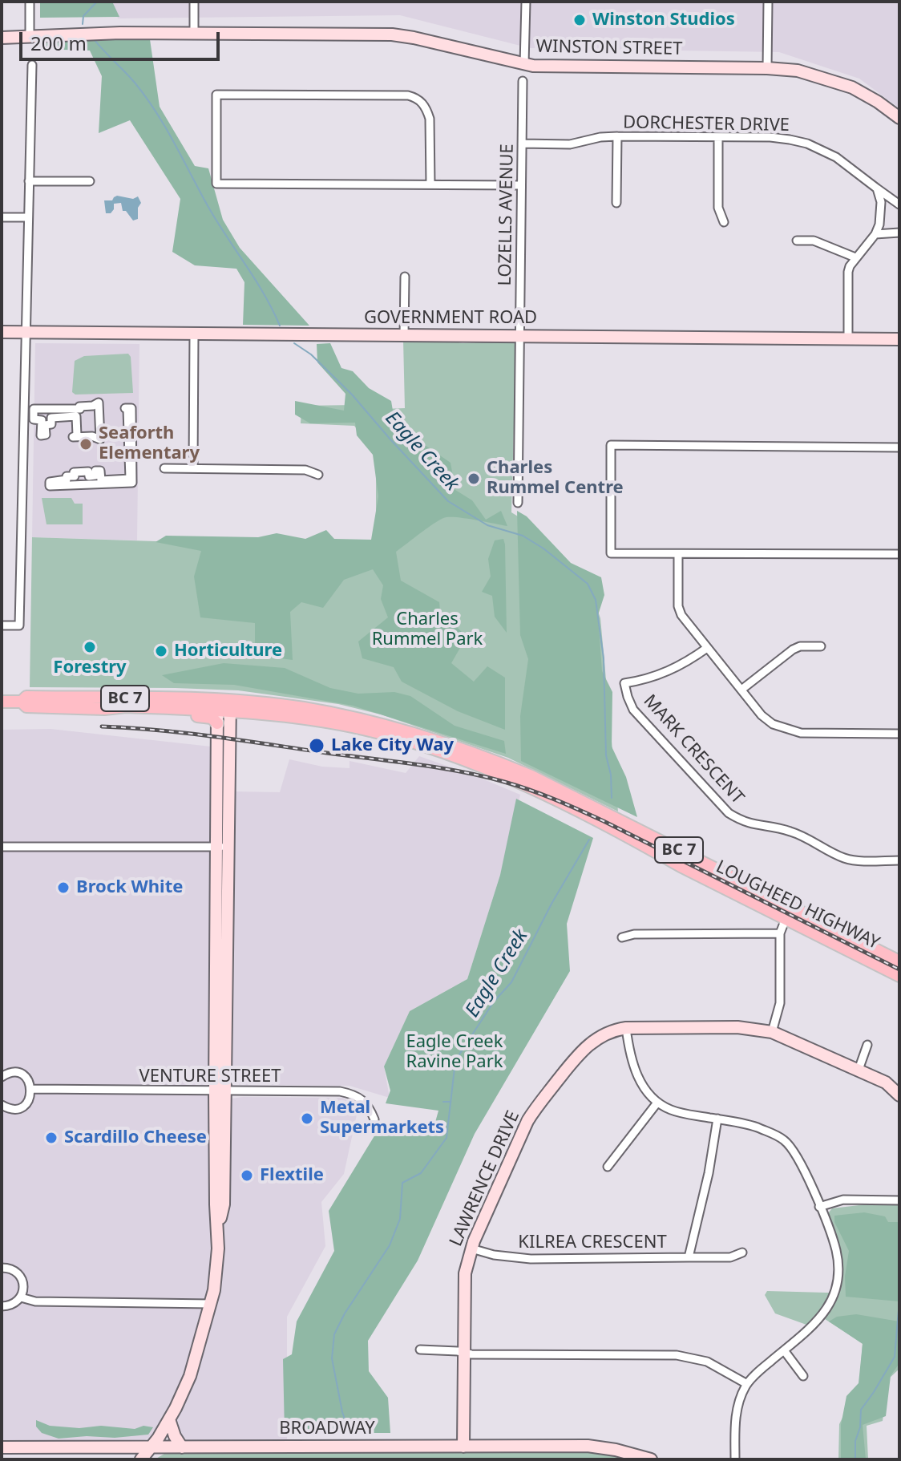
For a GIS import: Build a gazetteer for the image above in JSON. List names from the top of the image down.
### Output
{
  "streets": {
    "main road": ["BC 7", "LOUGHEED HIGHWAY"],
    "street": [
      "WINSTON STREET",
      "DORCHESTER DRIVE",
      "LOZELLS AVENUE",
      "GOVERNMENT ROAD",
      "MARK CRESCENT",
      "VENTURE STREET",
      "LAWRENCE DRIVE",
      "KILREA CRESCENT",
      "BROADWAY"
    ]
  },
  "crossings": [
    ["DORCHESTER DRIVE", "LOZELLS AVENUE"],
    ["LOZELLS AVENUE", "GOVERNMENT ROAD"],
    ["LAWRENCE DRIVE", "KILREA CRESCENT"],
    ["LAWRENCE DRIVE", "BROADWAY"]
  ],
  "water": ["Eagle Creek"],
  "parks": ["Charles Rummel Park", "Eagle Creek Ravine Park"],
  "places": [
    "Winston Studios",
    "Seaforth Elementary",
    "Charles Rummel Centre",
    "Forestry",
    "Horticulture",
    "Lake City Way",
    "Brock White",
    "Metal Supermarkets",
    "Scardillo Cheese",
    "Flextile"
  ],
  "scale_bar": "200 m"
}
